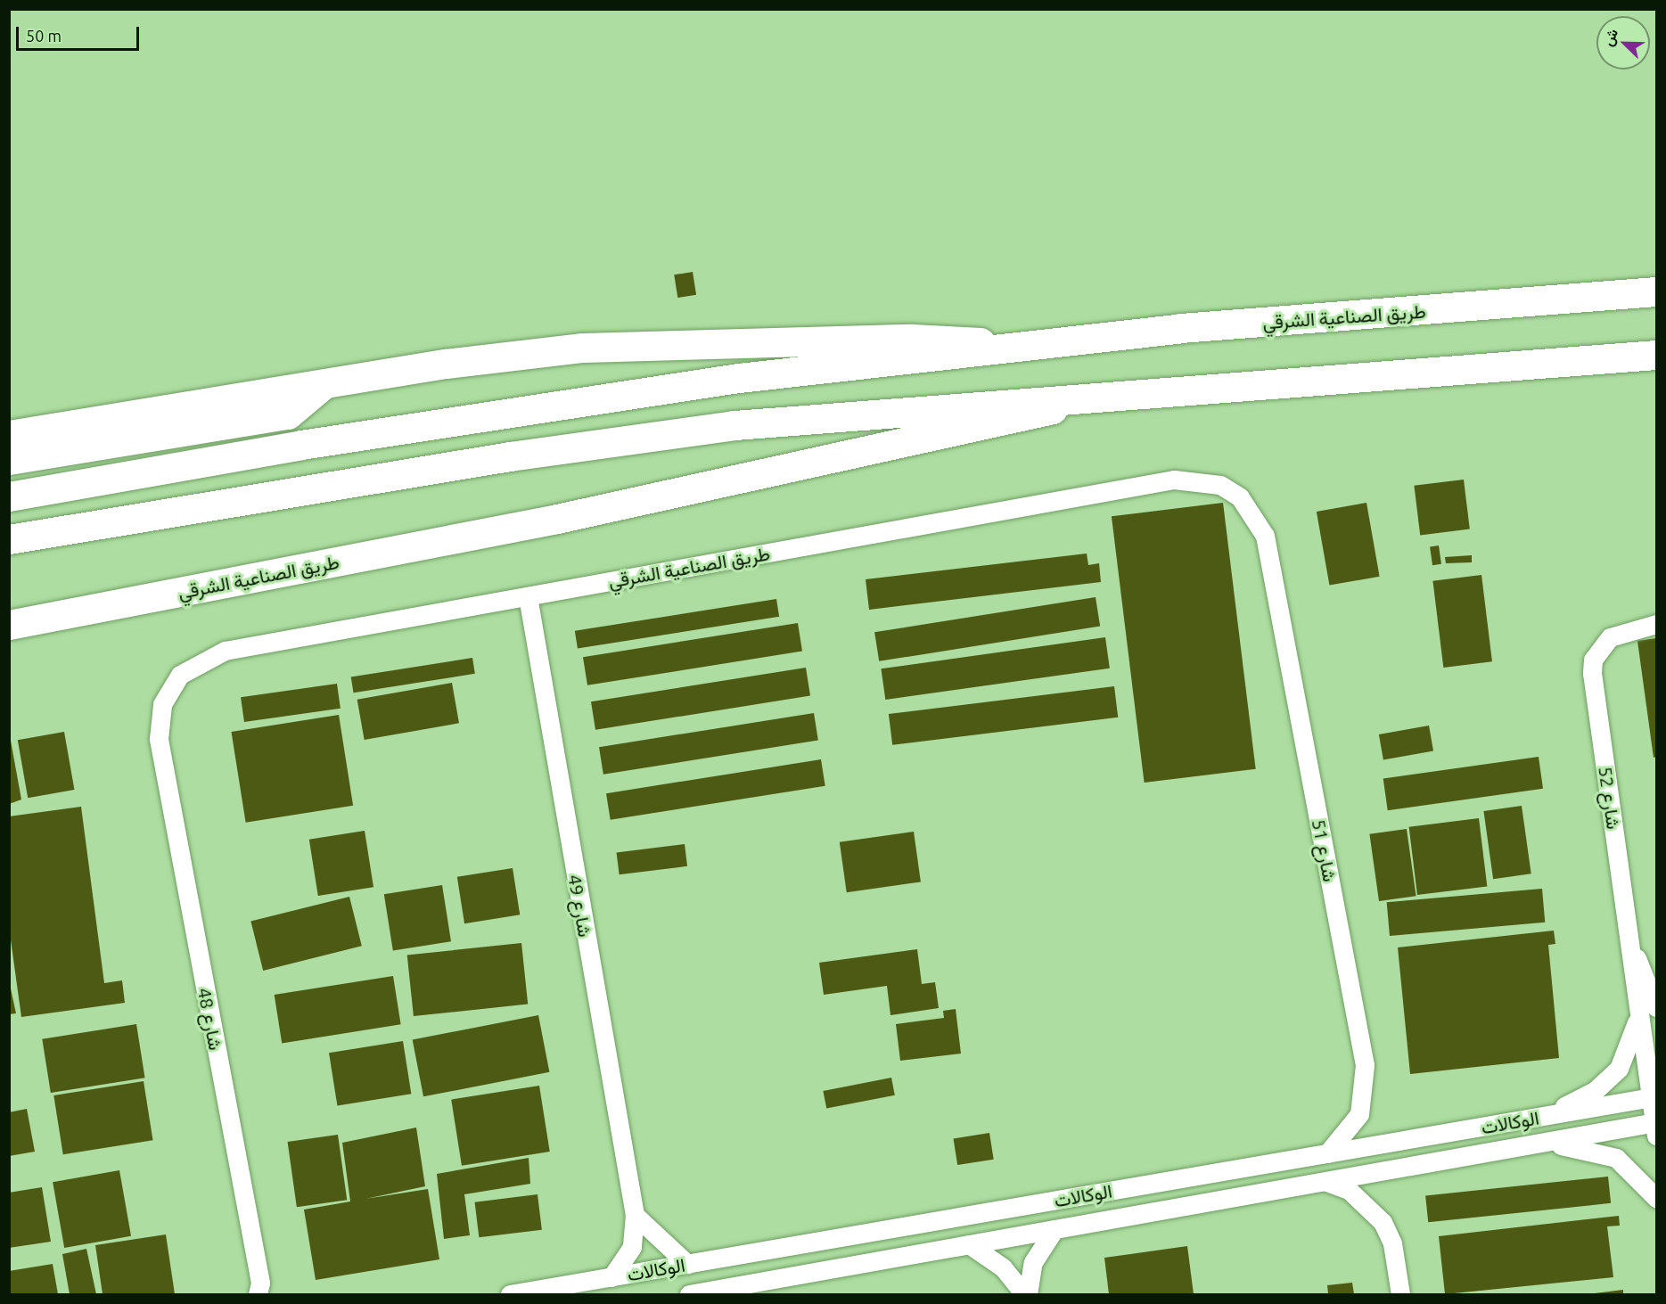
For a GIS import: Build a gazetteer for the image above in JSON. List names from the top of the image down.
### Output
{
  "streets": {
    "main road": ["طريق الصناعية الشرقي"],
    "street": [
      "شارع 52",
      "شارع 51",
      "شارع 49",
      "شارع 48",
      "الوكالات"
    ]
  },
  "crossings": [
    ["طريق الصناعية الشرقي", "شارع 51"],
    ["طريق الصناعية الشرقي", "شارع 49"],
    ["طريق الصناعية الشرقي", "شارع 48"],
    ["شارع 52", "الوكالات"],
    ["شارع 51", "الوكالات"],
    ["شارع 49", "الوكالات"]
  ],
  "scale_bar": "50 m",
  "north": "top left"
}
